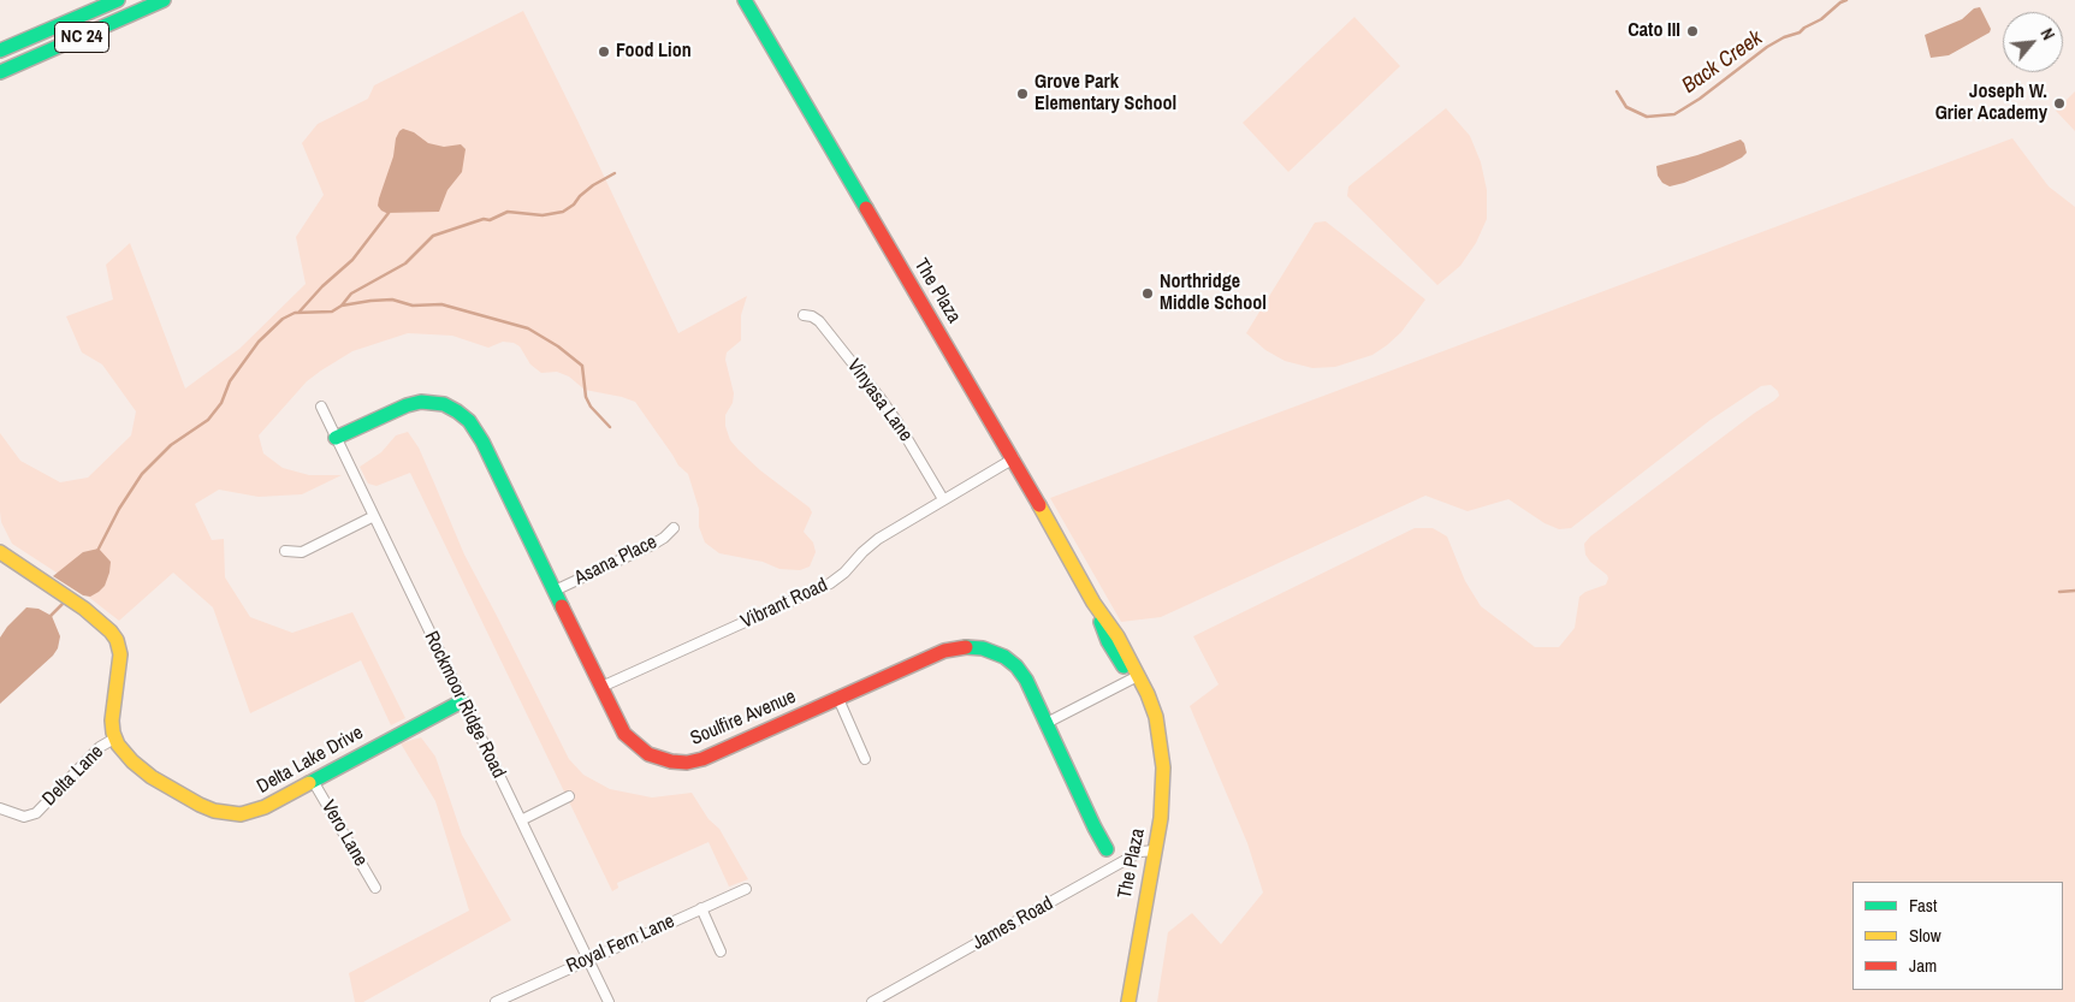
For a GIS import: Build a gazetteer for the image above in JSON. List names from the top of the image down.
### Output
{
  "streets": {
    "street": [
      "NC 24",
      "The Plaza",
      "Vinyasa Lane",
      "Asana Place",
      "Vibrant Road",
      "Rockmoor Ridge Road",
      "Soulfire Avenue",
      "Delta Lake Drive",
      "Delta Lane",
      "Vero Lane",
      "James Road",
      "Royal Fern Lane"
    ]
  },
  "crossings": [
    ["The Plaza", "Vibrant Road"],
    ["The Plaza", "James Road"],
    ["Vinyasa Lane", "Vibrant Road"],
    ["Asana Place", "Soulfire Avenue"],
    ["Vibrant Road", "Soulfire Avenue"],
    ["Rockmoor Ridge Road", "Soulfire Avenue"],
    ["Rockmoor Ridge Road", "Delta Lake Drive"],
    ["Rockmoor Ridge Road", "Royal Fern Lane"],
    ["Delta Lake Drive", "Delta Lane"],
    ["Delta Lake Drive", "Vero Lane"]
  ],
  "water": ["Back Creek"],
  "places": [
    "Cato III",
    "Food Lion",
    "Grove Park Elementary School",
    "Joseph W. Grier Academy",
    "Northridge Middle School"
  ],
  "legend": ["Fast", "Slow", "Jam"],
  "north": "top right"
}
